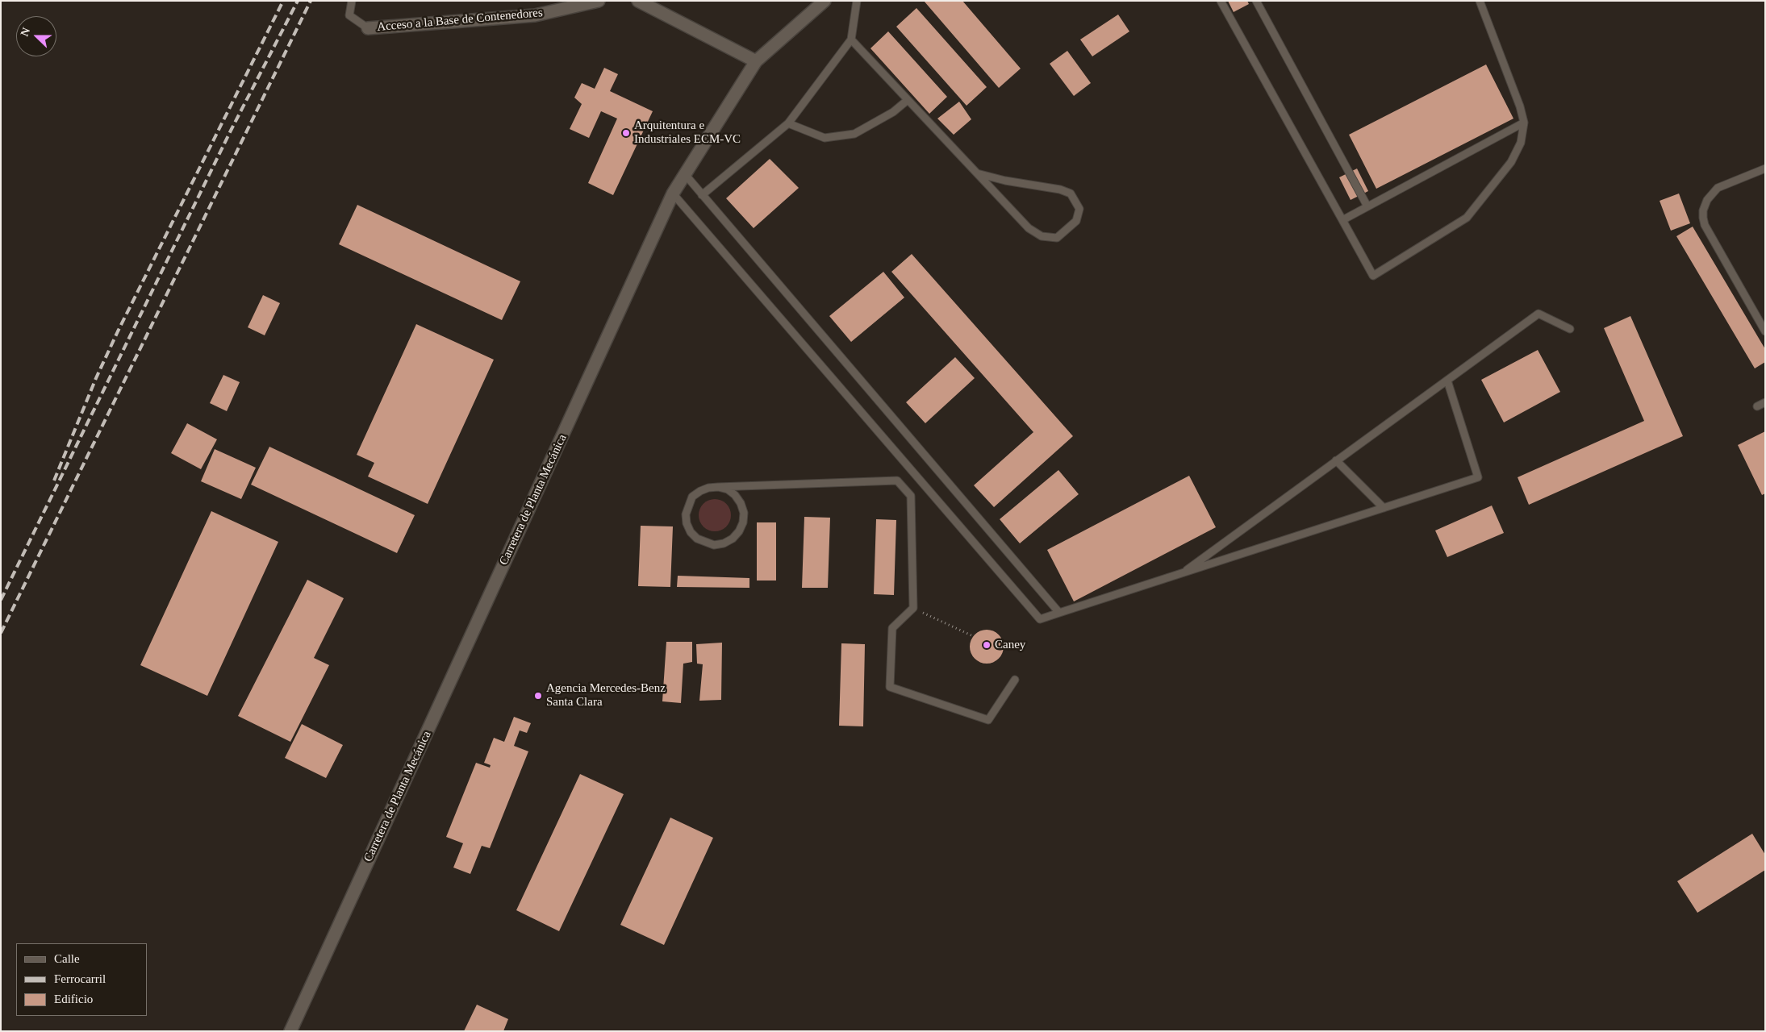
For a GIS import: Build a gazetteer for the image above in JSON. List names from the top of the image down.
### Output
{
  "streets": {
    "street": ["Acceso a la Base de Contenedores", "Carretera de Planta Mecánica"]
  },
  "places": ["Arquitentura e Industriales ECM-VC", "Caney", "Agencia Mercedes-Benz Santa Clara"],
  "legend": ["Calle", "Ferrocarril", "Edificio"],
  "north": "left"
}
